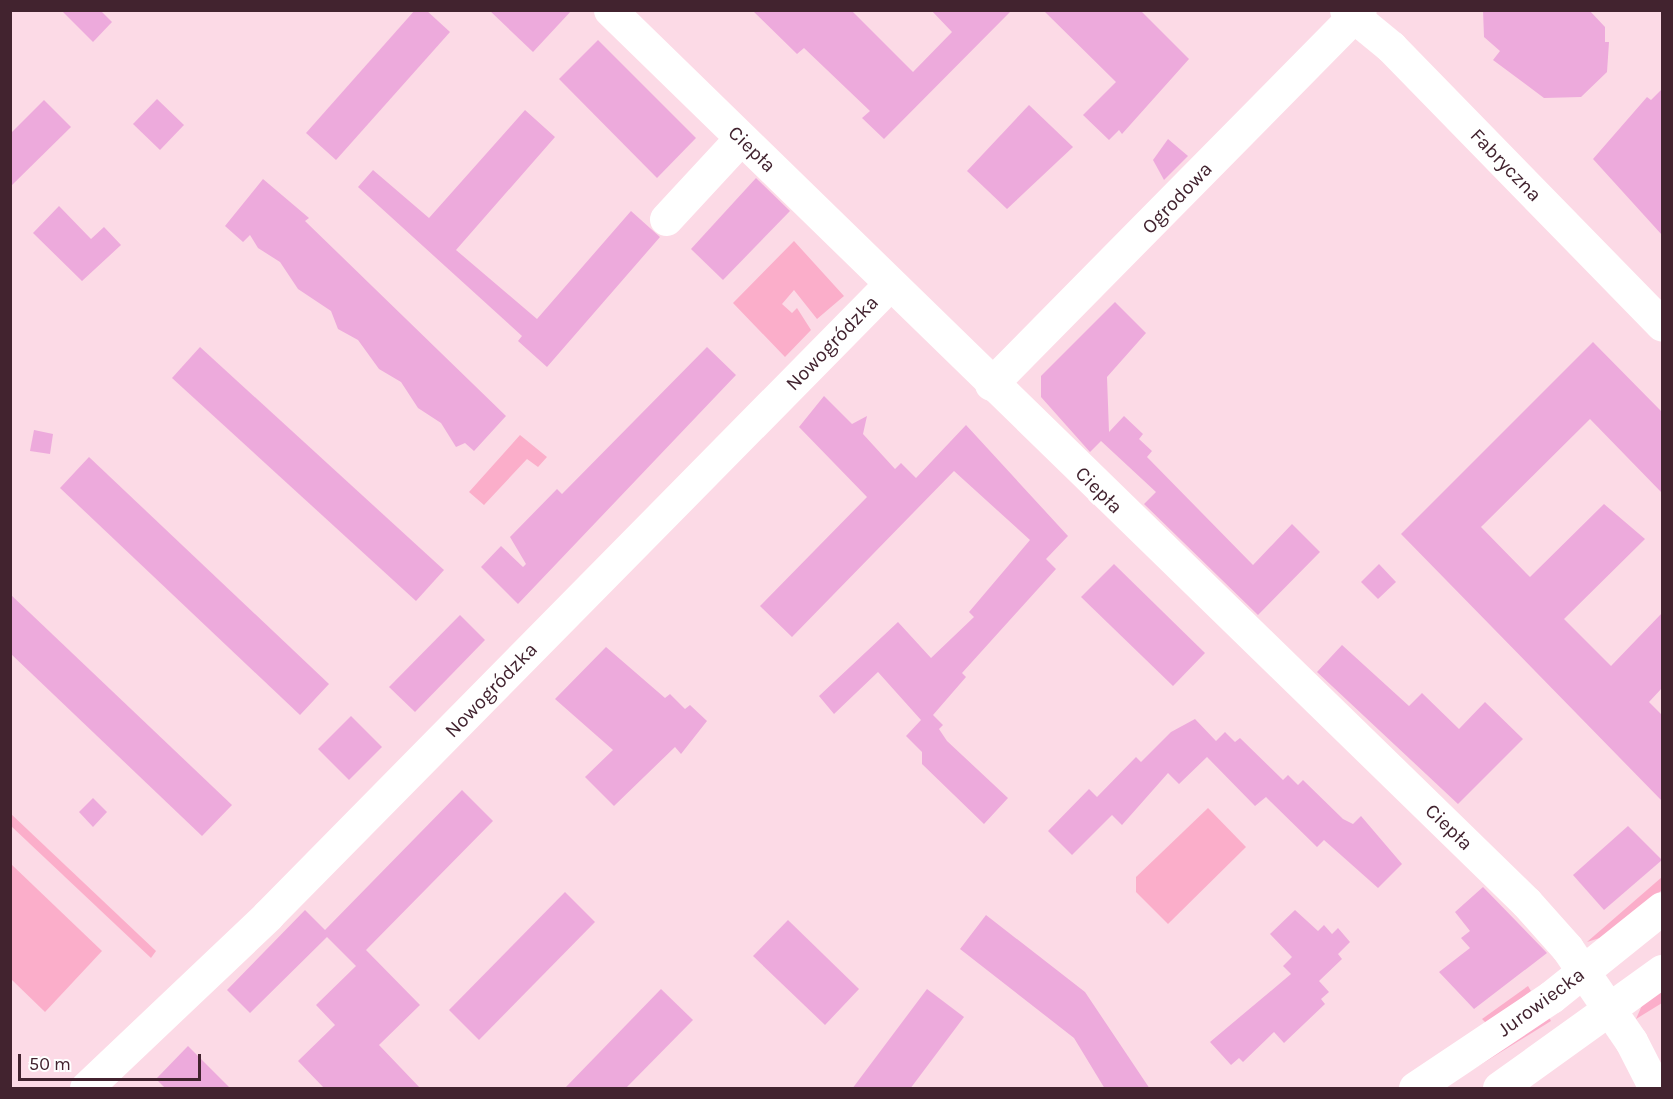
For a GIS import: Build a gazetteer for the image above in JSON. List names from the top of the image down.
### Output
{
  "streets": {
    "street": [
      "Ciepła",
      "Fabryczna",
      "Ogrodowa",
      "Nowogródzka",
      "Jurowiecka"
    ]
  },
  "crossings": [
    ["Ciepła", "Ogrodowa"],
    ["Ciepła", "Nowogródzka"],
    ["Ciepła", "Jurowiecka"],
    ["Fabryczna", "Ogrodowa"]
  ],
  "scale_bar": "50 m"
}
